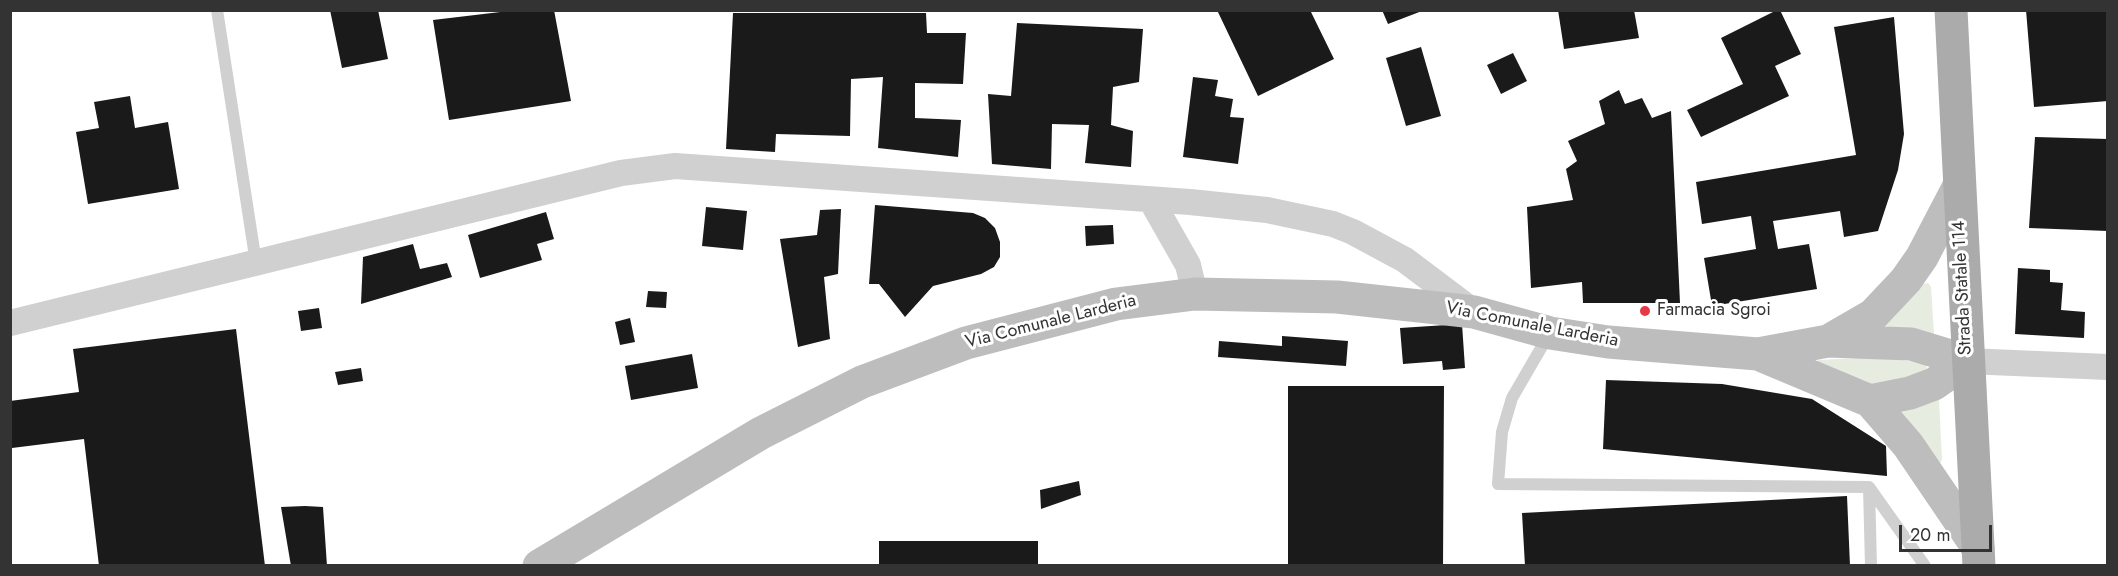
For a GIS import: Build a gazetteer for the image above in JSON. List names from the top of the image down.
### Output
{
  "streets": {
    "main road": ["Strada Statale 114"],
    "street": ["Via Comunale Larderia"]
  },
  "crossings": [
    ["Strada Statale 114", "Via Comunale Larderia"]
  ],
  "places": ["Farmacia Sgroi"],
  "scale_bar": "20 m"
}
